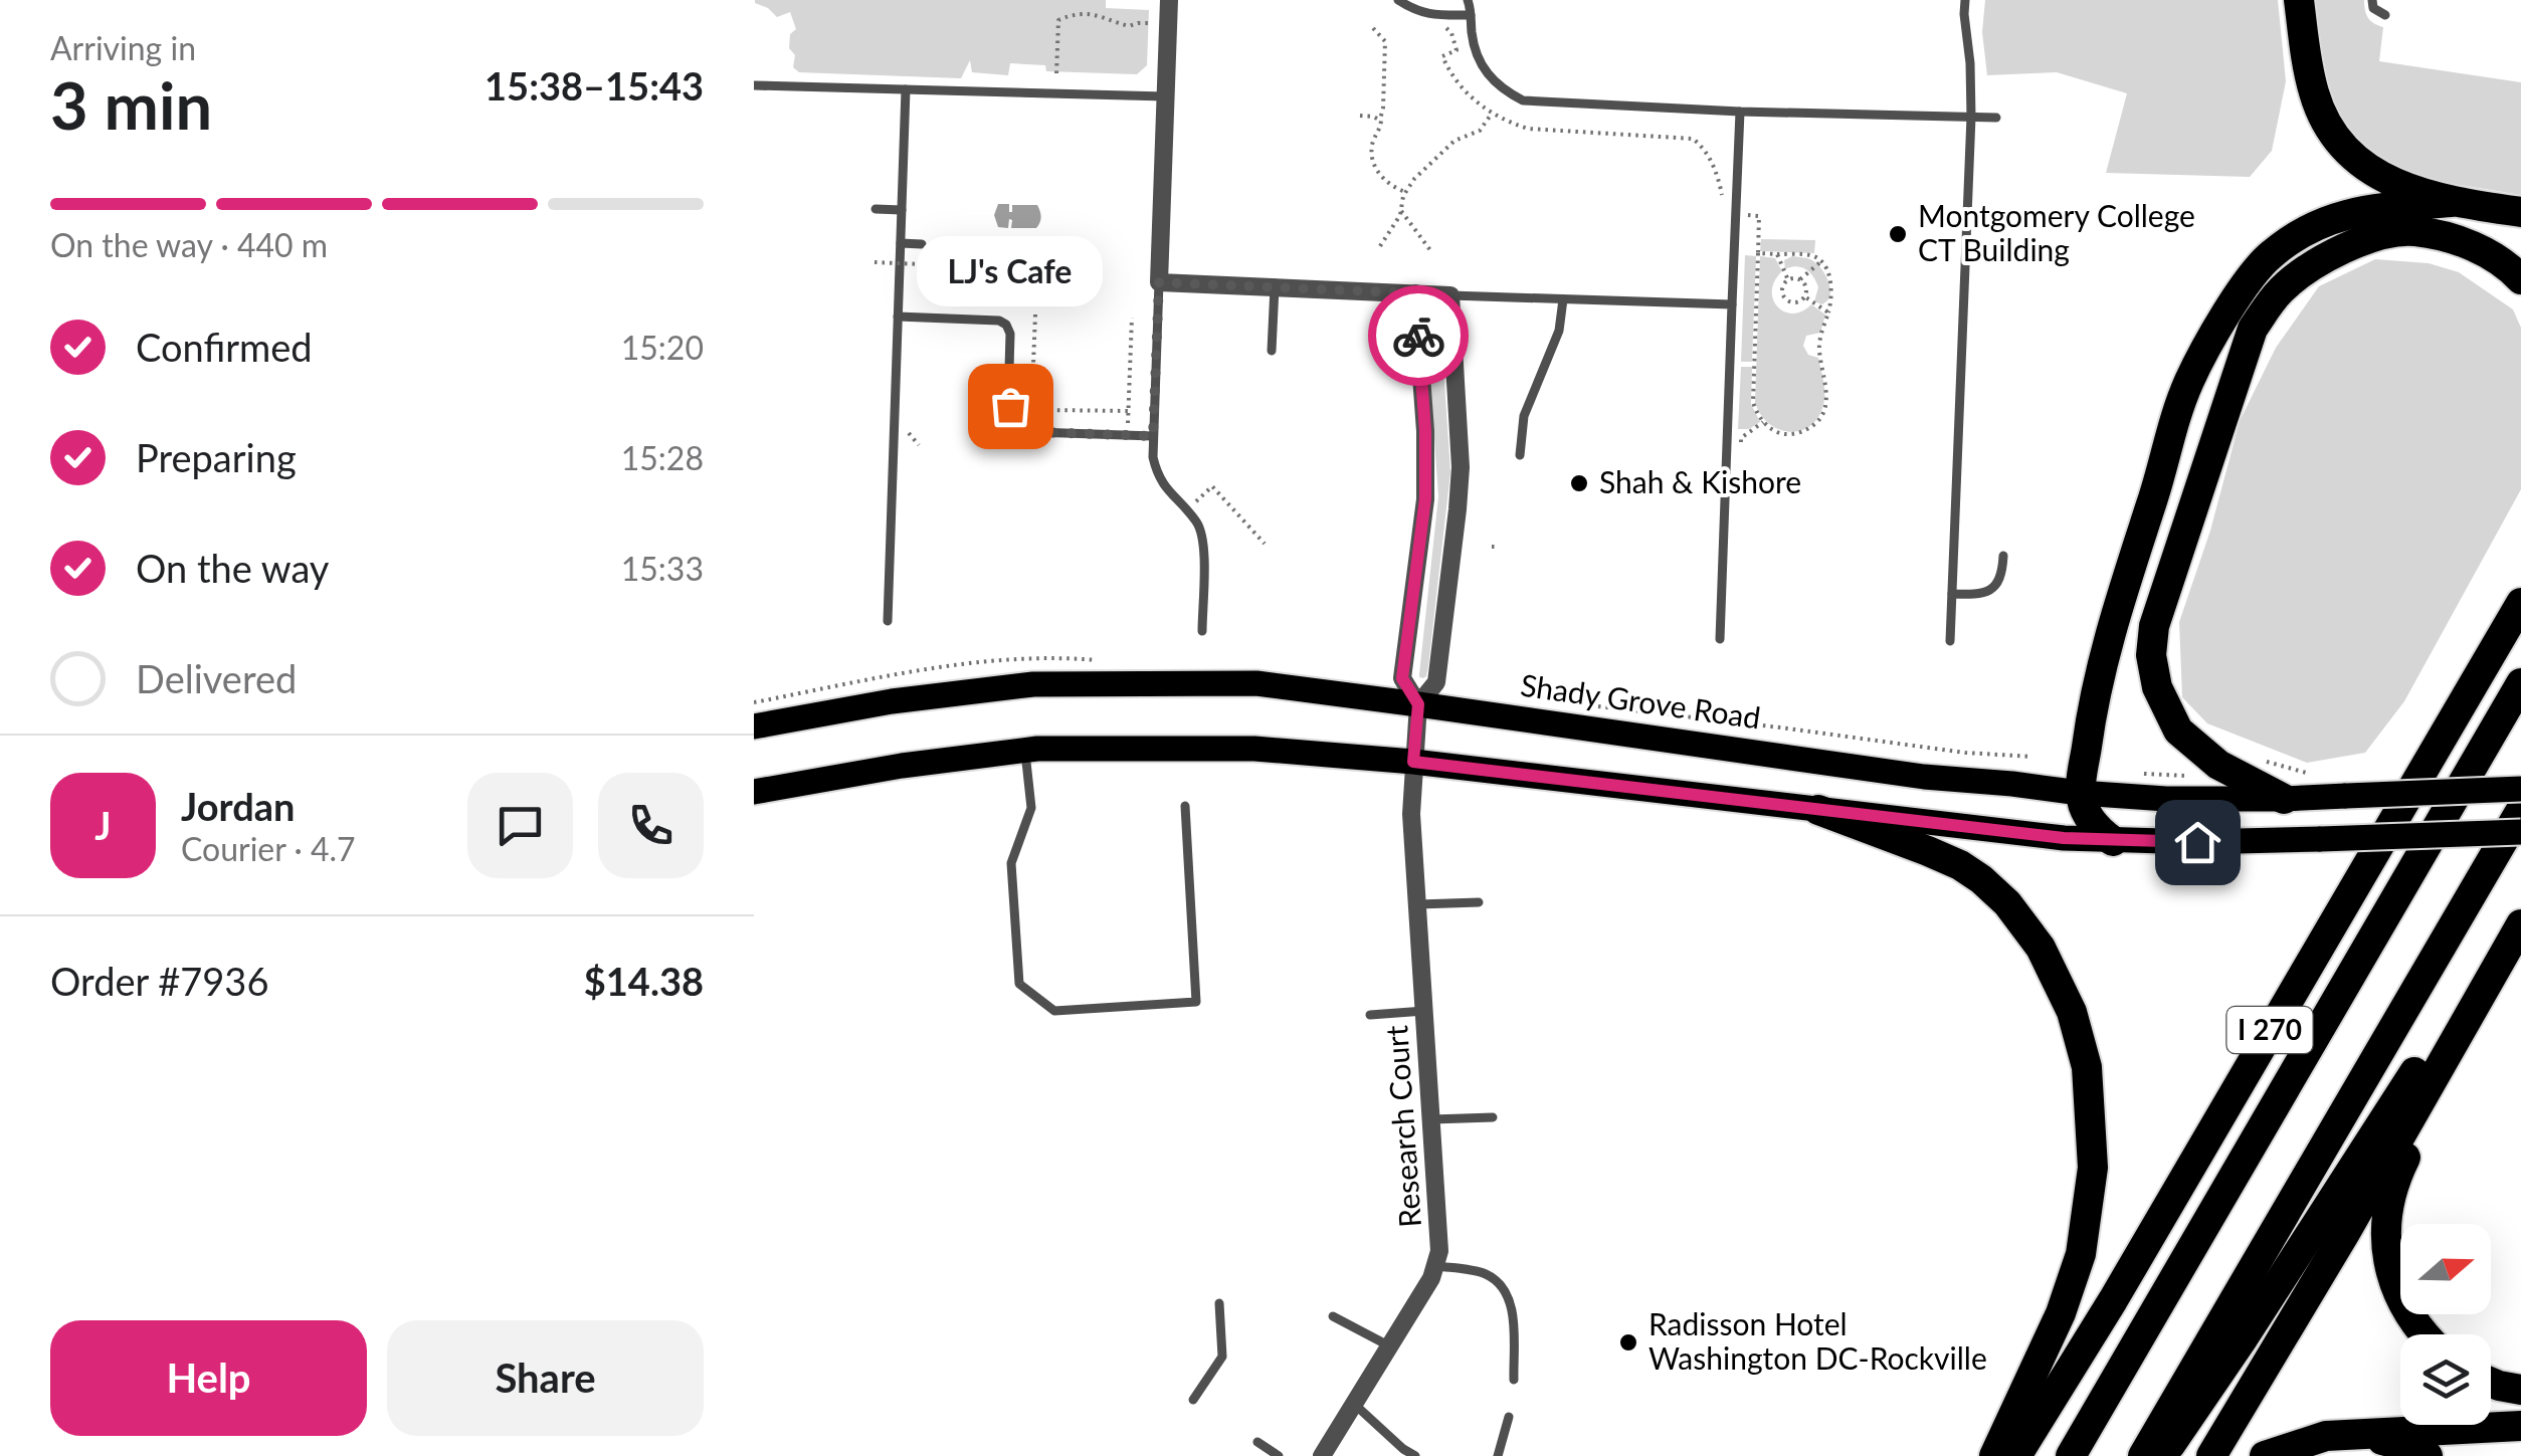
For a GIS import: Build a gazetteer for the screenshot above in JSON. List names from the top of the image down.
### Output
{
  "streets": {
    "highway": ["I 270"],
    "main road": ["Shady Grove Road"],
    "street": ["Research Court"]
  },
  "crossings": [
    ["Shady Grove Road", "Research Court"]
  ],
  "places": [
    "Montgomery College CT Building",
    "LJ's Cafe",
    "Shah & Kishore",
    "Radisson Hotel Washington DC-Rockville"
  ],
  "north": "right",
  "page": {
    "heading": ["3 min", "Arriving in", "15:38–15:43"],
    "panel": [
      "Jordan",
      "Courier · 4.7",
      "Order #7936",
      "$14.38"
    ],
    "bar": "On the way · 440 m",
    "bubble": "LJ's Cafe",
    "list": [
      ["Confirmed", "15:20"],
      ["Preparing", "15:28"],
      ["On the way", "15:33"],
      "Delivered"
    ],
    "round": "J",
    "buttons": ["Help", "Share"]
  }
}
